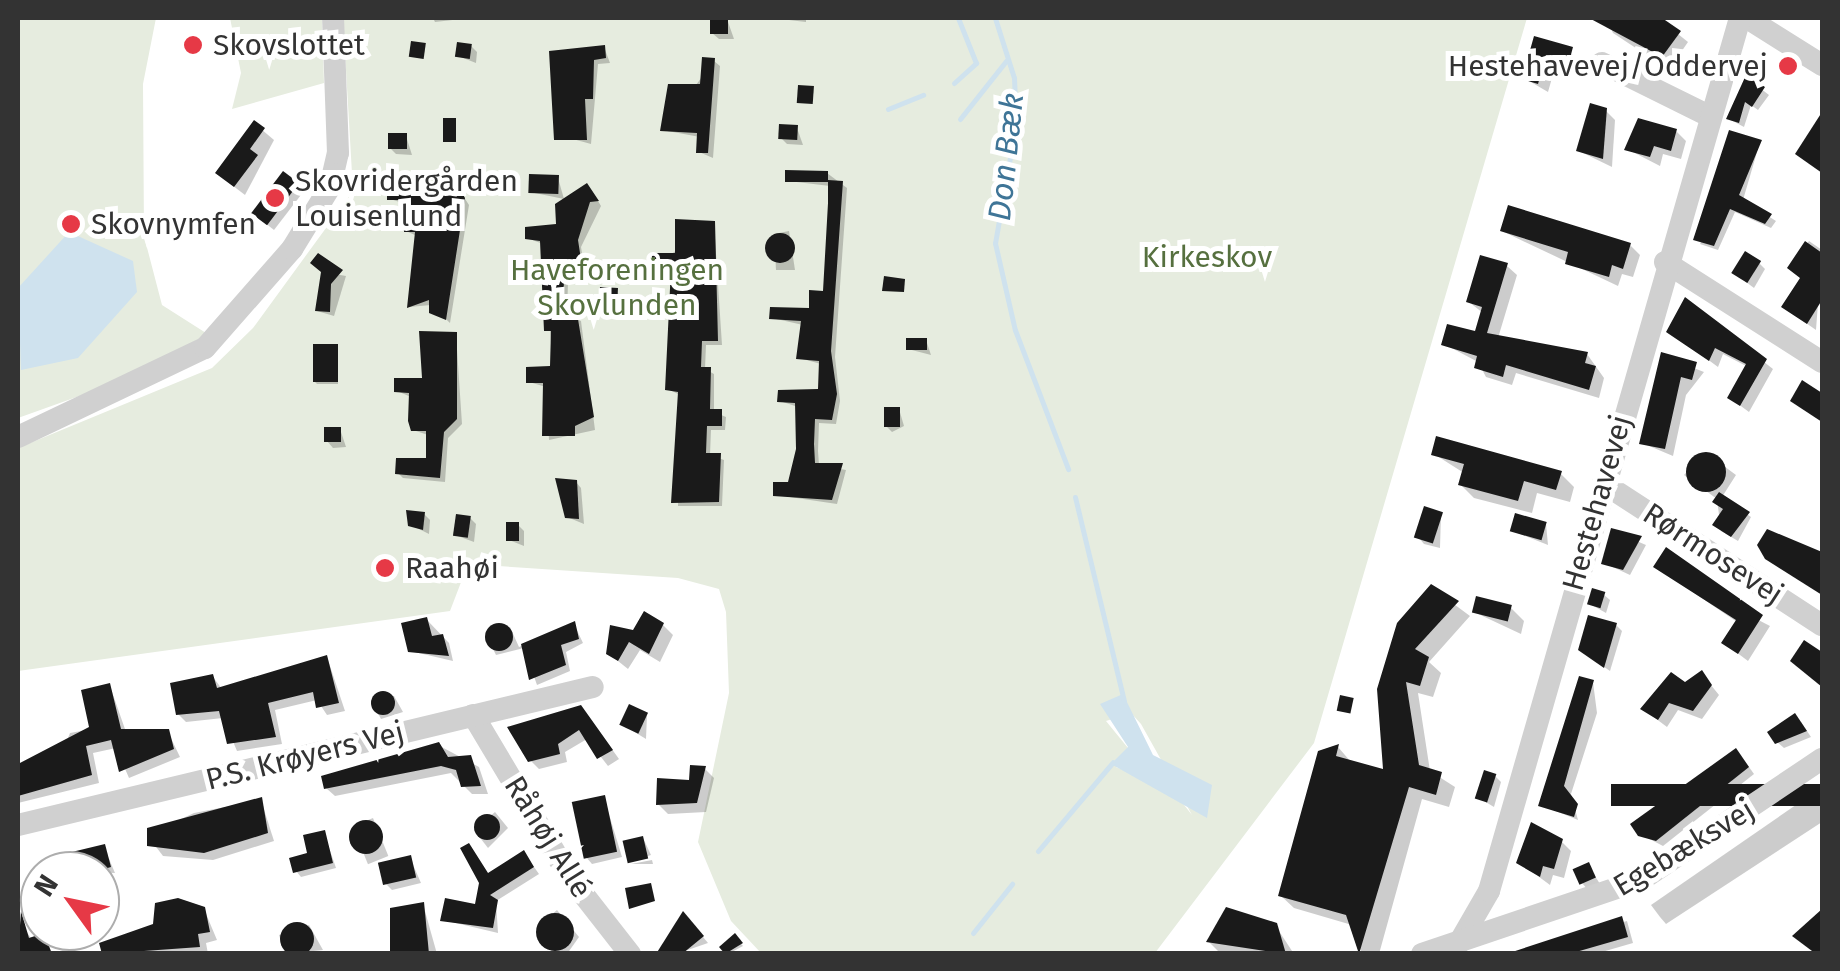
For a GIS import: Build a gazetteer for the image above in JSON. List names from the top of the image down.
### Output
{
  "streets": {
    "street": [
      "Hestehavevej",
      "Rørmosevej",
      "P.S. Krøyers Vej",
      "Råhøj Allé",
      "Egebæksvej"
    ]
  },
  "crossings": [
    ["Hestehavevej", "Rørmosevej"],
    ["Hestehavevej", "Egebæksvej"],
    ["P.S. Krøyers Vej", "Råhøj Allé"]
  ],
  "water": ["Don Bæk"],
  "parks": ["Kirkeskov", "Haveforeningen Skovlunden"],
  "places": [
    "Skovslottet",
    "Hestehavevej/Oddervej",
    "Skovridergården Louisenlund",
    "Skovnymfen",
    "Raahøi"
  ],
  "north": "top left"
}
